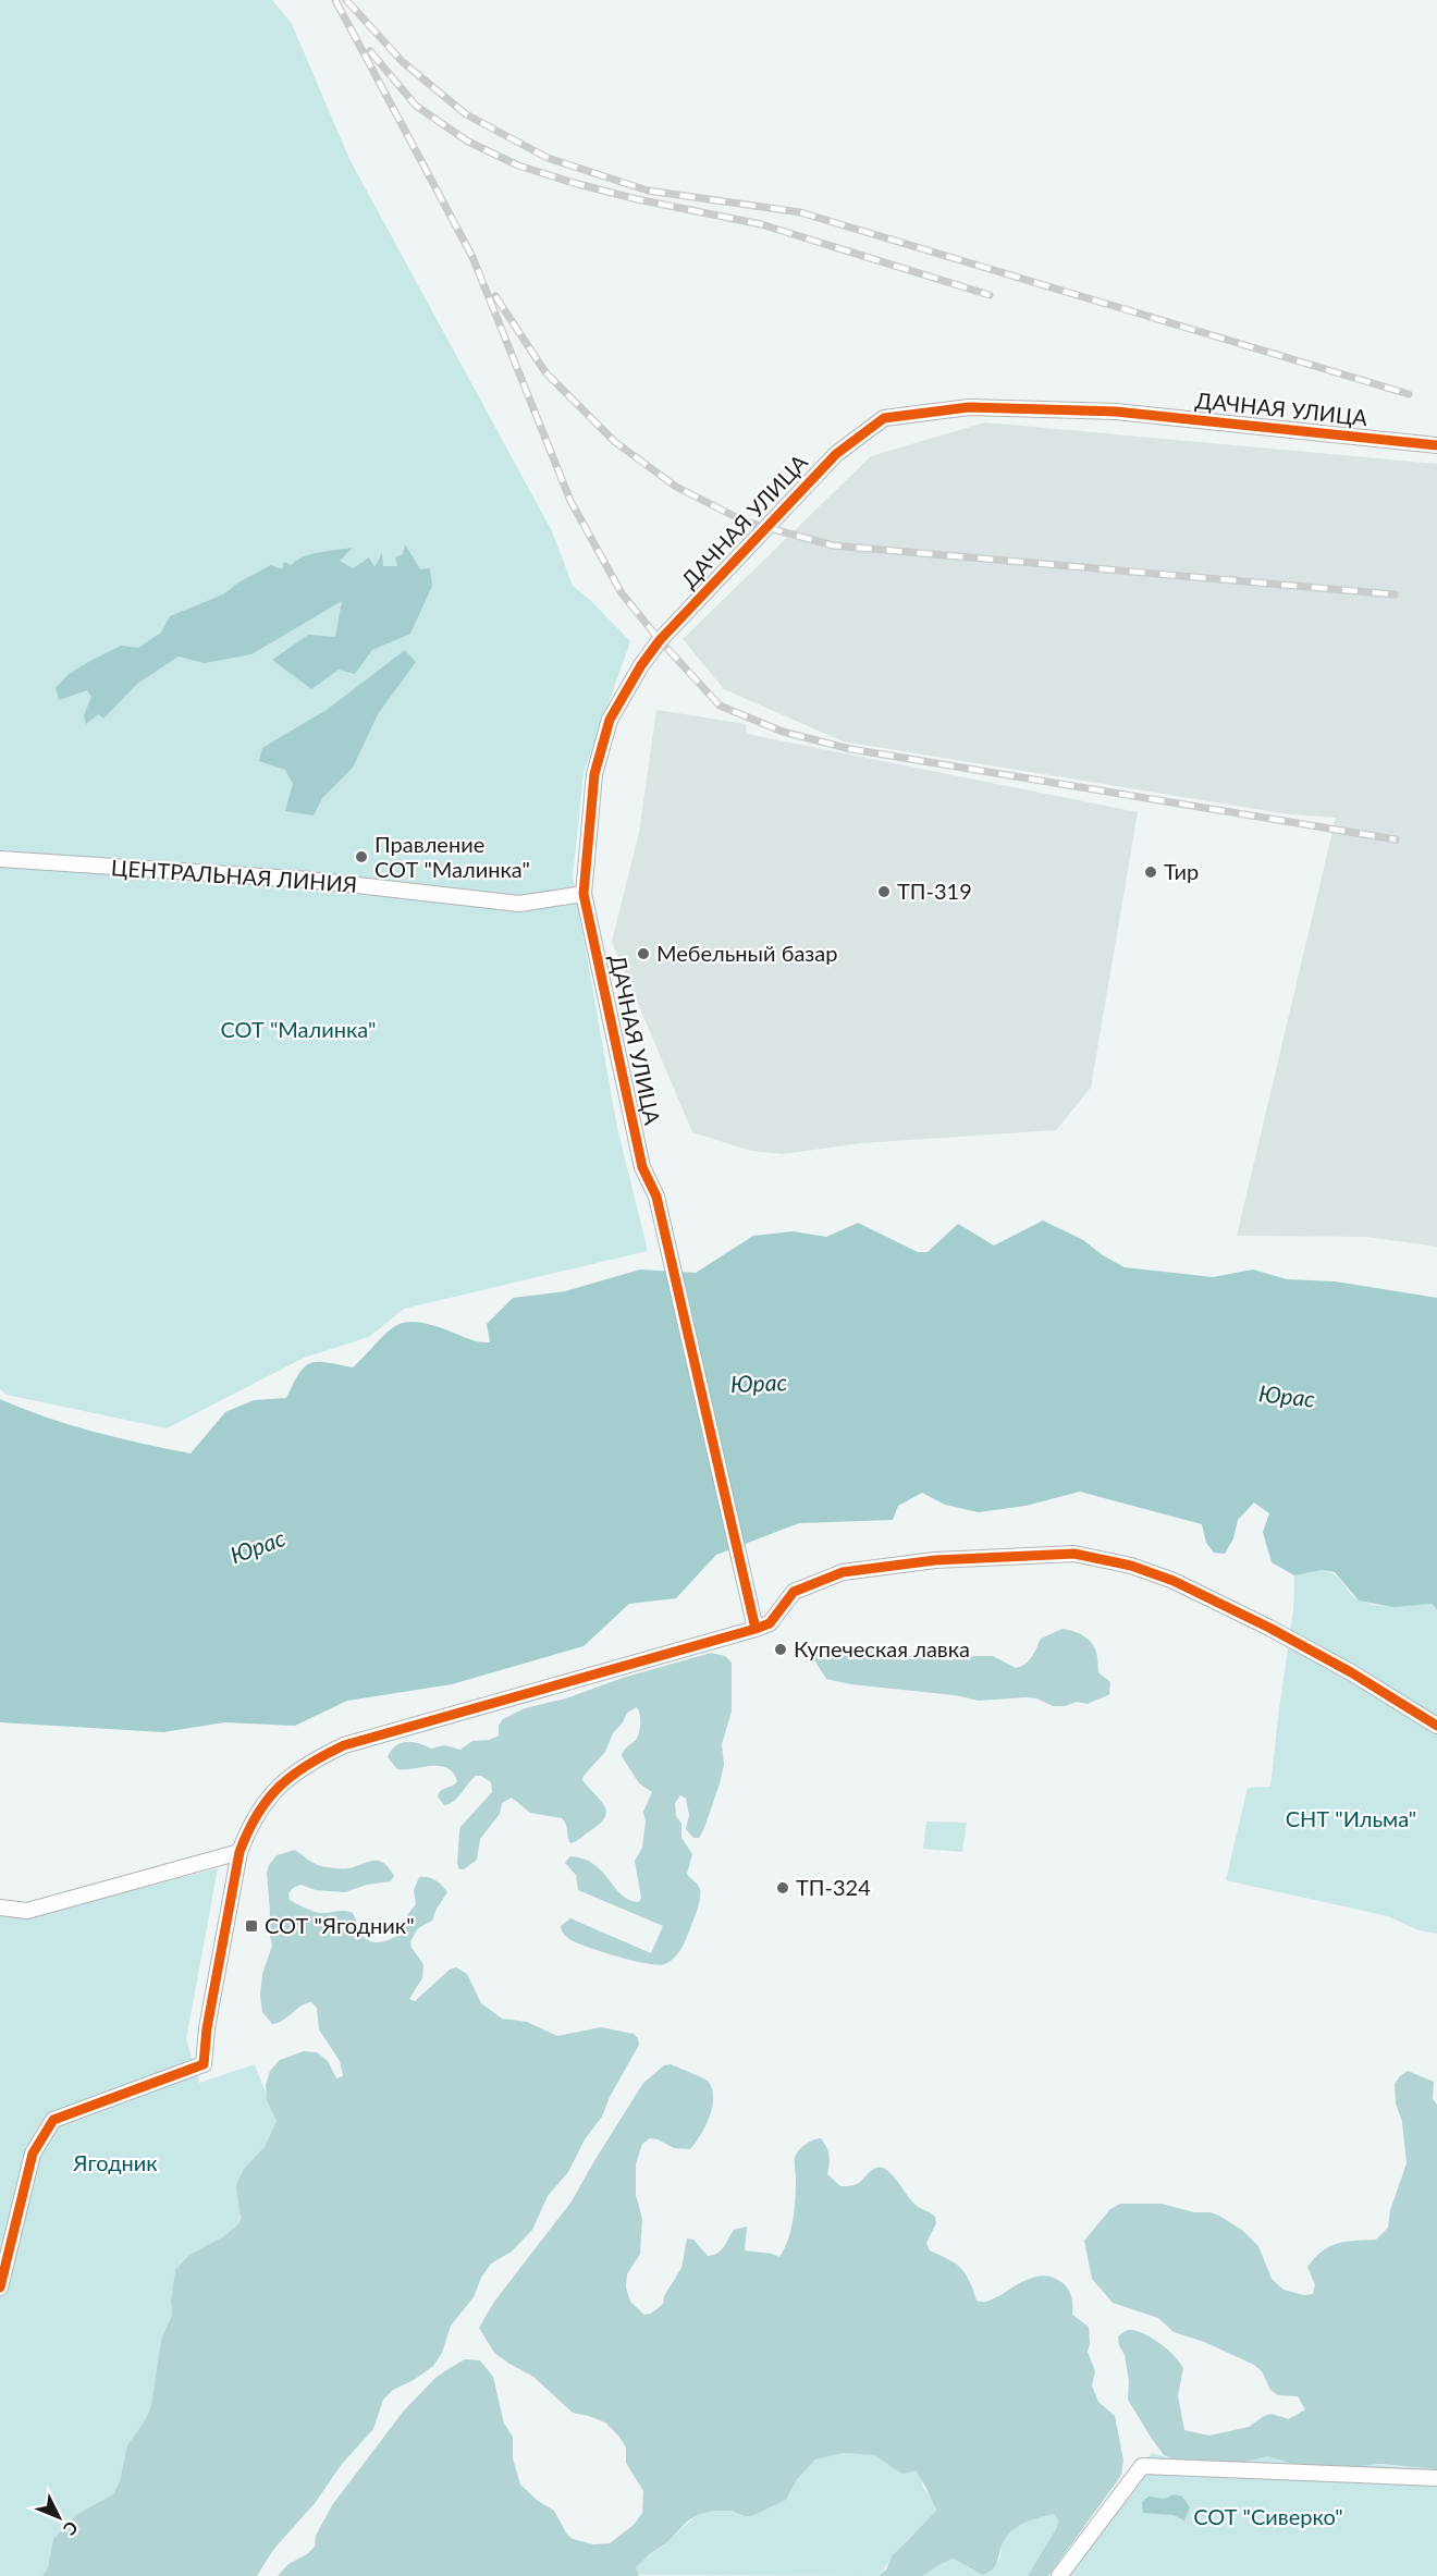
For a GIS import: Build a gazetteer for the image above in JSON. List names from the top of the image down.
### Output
{
  "streets": {
    "street": ["ДАЧНАЯ УЛИЦА", "ЦЕНТРАЛЬНАЯ ЛИНИЯ"]
  },
  "crossings": [
    ["ДАЧНАЯ УЛИЦА", "ЦЕНТРАЛЬНАЯ ЛИНИЯ"]
  ],
  "water": ["Юрас"],
  "parks": [
    "СОТ \"Малинка\"",
    "СНТ \"Ильма\"",
    "Ягодник",
    "СОТ \"Сиверко\""
  ],
  "places": {
    "other": [
      "Правление СОТ \"Малинка\"",
      "Тир",
      "ТП-319",
      "Мебельный базар",
      "Купеческая лавка",
      "ТП-324"
    ],
    "transit": ["СОТ \"Ягодник\""]
  },
  "north": "bottom right"
}
